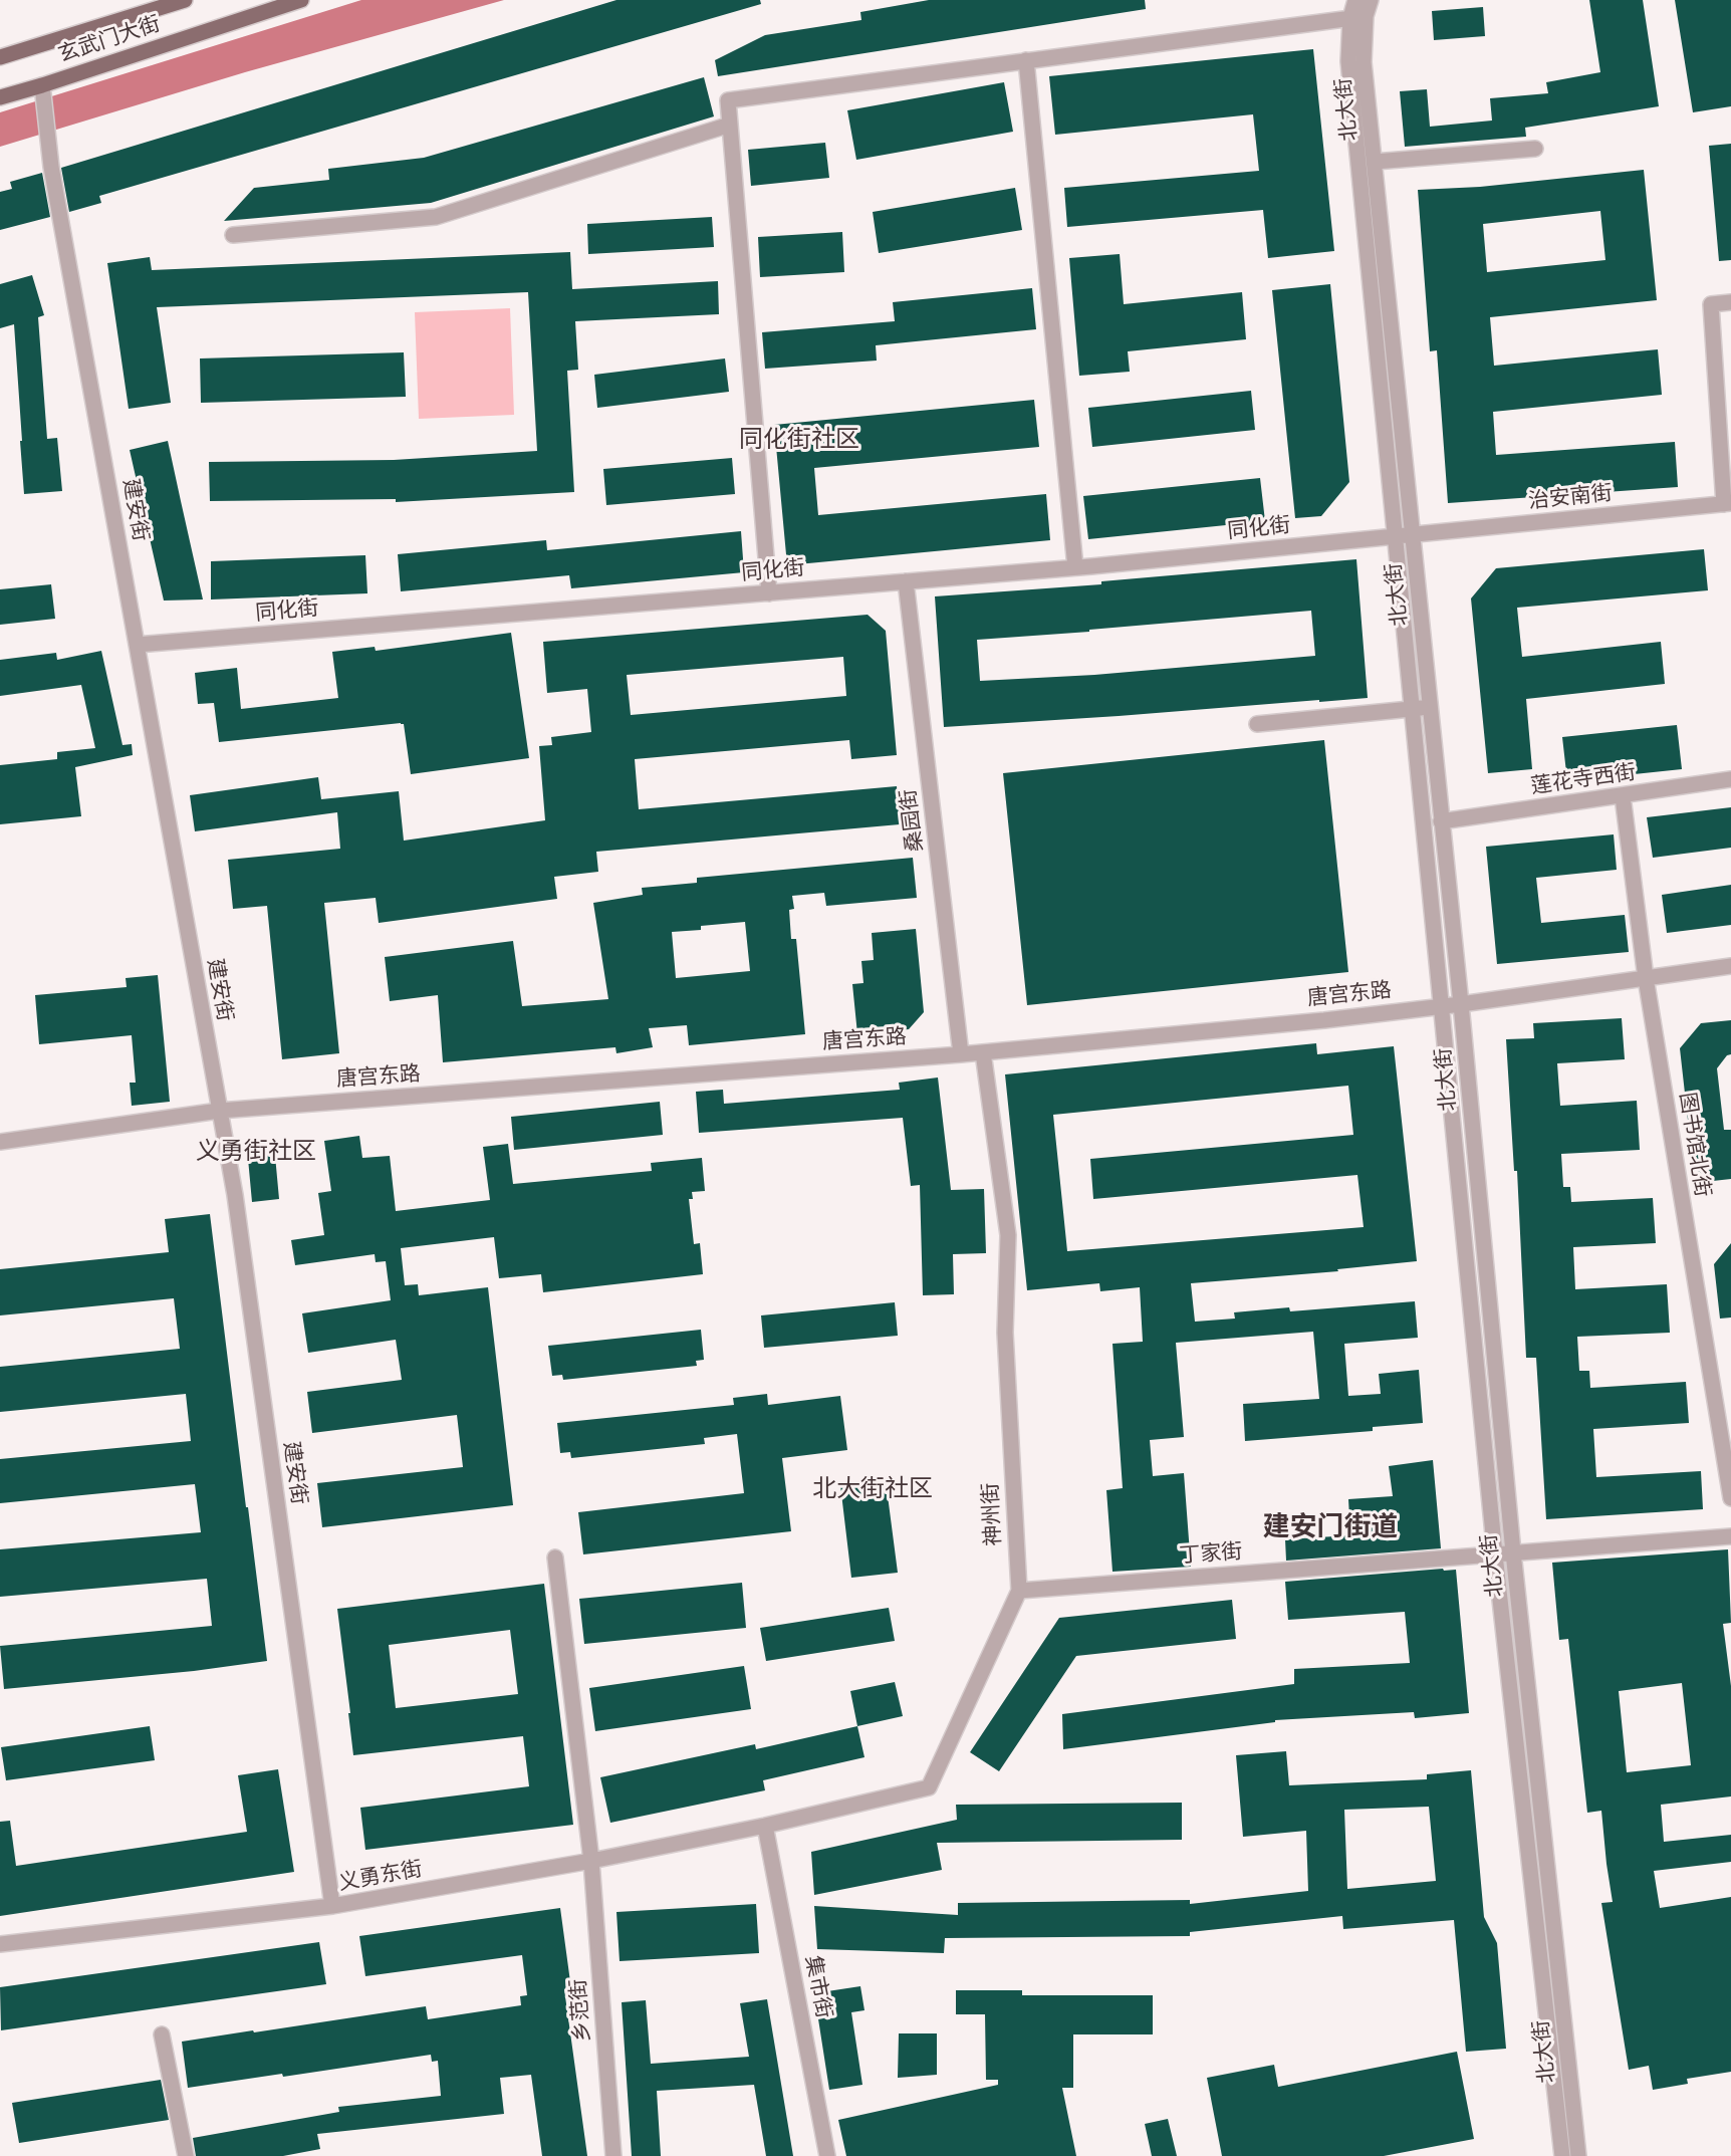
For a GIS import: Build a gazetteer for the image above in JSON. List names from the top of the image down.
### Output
{
  "streets": {
    "main road": ["玄武门大街"],
    "street": [
      "北大街",
      "治安南街",
      "建安街",
      "同化街",
      "莲花寺西街",
      "桑园街",
      "唐宫东路",
      "图书馆北街",
      "神州街",
      "丁家街",
      "义勇东街",
      "集市街",
      "乡范街"
    ]
  },
  "crossings": [
    ["玄武门大街", "建安街"],
    ["北大街", "治安南街"],
    ["北大街", "同化街"],
    ["北大街", "莲花寺西街"],
    ["北大街", "唐宫东路"],
    ["北大街", "丁家街"],
    ["治安南街", "同化街"],
    ["建安街", "同化街"],
    ["建安街", "唐宫东路"],
    ["建安街", "义勇东街"],
    ["同化街", "桑园街"],
    ["莲花寺西街", "图书馆北街"],
    ["桑园街", "唐宫东路"],
    ["唐宫东路", "图书馆北街"],
    ["唐宫东路", "神州街"],
    ["神州街", "丁家街"],
    ["神州街", "义勇东街"],
    ["神州街", "集市街"],
    ["义勇东街", "集市街"],
    ["义勇东街", "乡范街"]
  ],
  "districts": [
    "同化街社区",
    "义勇街社区",
    "北大街社区",
    "建安门街道"
  ]
}
